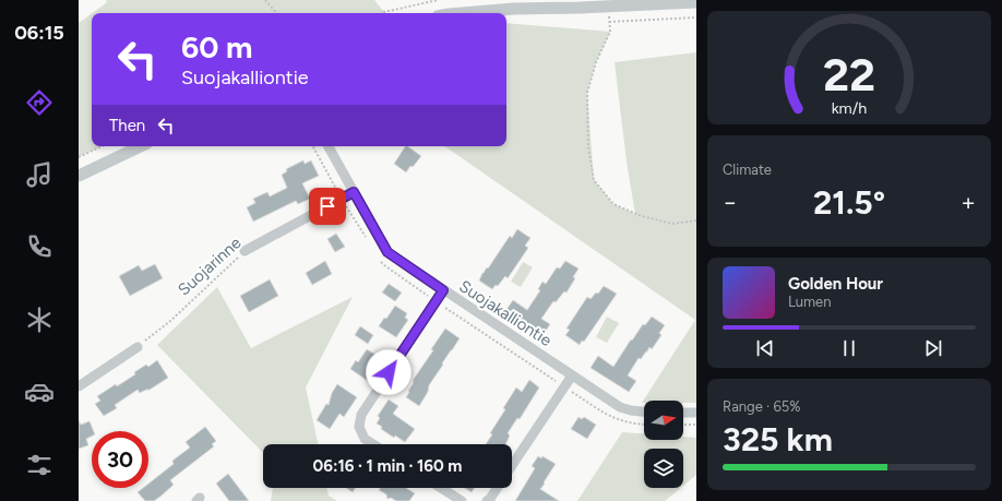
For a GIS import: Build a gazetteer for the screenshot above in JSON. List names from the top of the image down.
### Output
{
  "streets": {
    "street": ["Suojarinne", "Suojakalliontie"]
  },
  "crossings": [
    ["Suojarinne", "Suojakalliontie"]
  ],
  "north": "right",
  "page": {
    "tabs": "06:15",
    "turn": ["60 m", "Suojakalliontie"],
    "then": "Then",
    "tile": [
      "Climate",
      ["Range · 65%", "325 km"]
    ],
    "heat": ["−", "21.5°", "+"],
    "song": ["Golden Hour", "Lumen"],
    "limit": "30",
    "trip": "06:16 · 1 min · 160 m",
    "gauge": ["22", "km/h"]
  }
}
